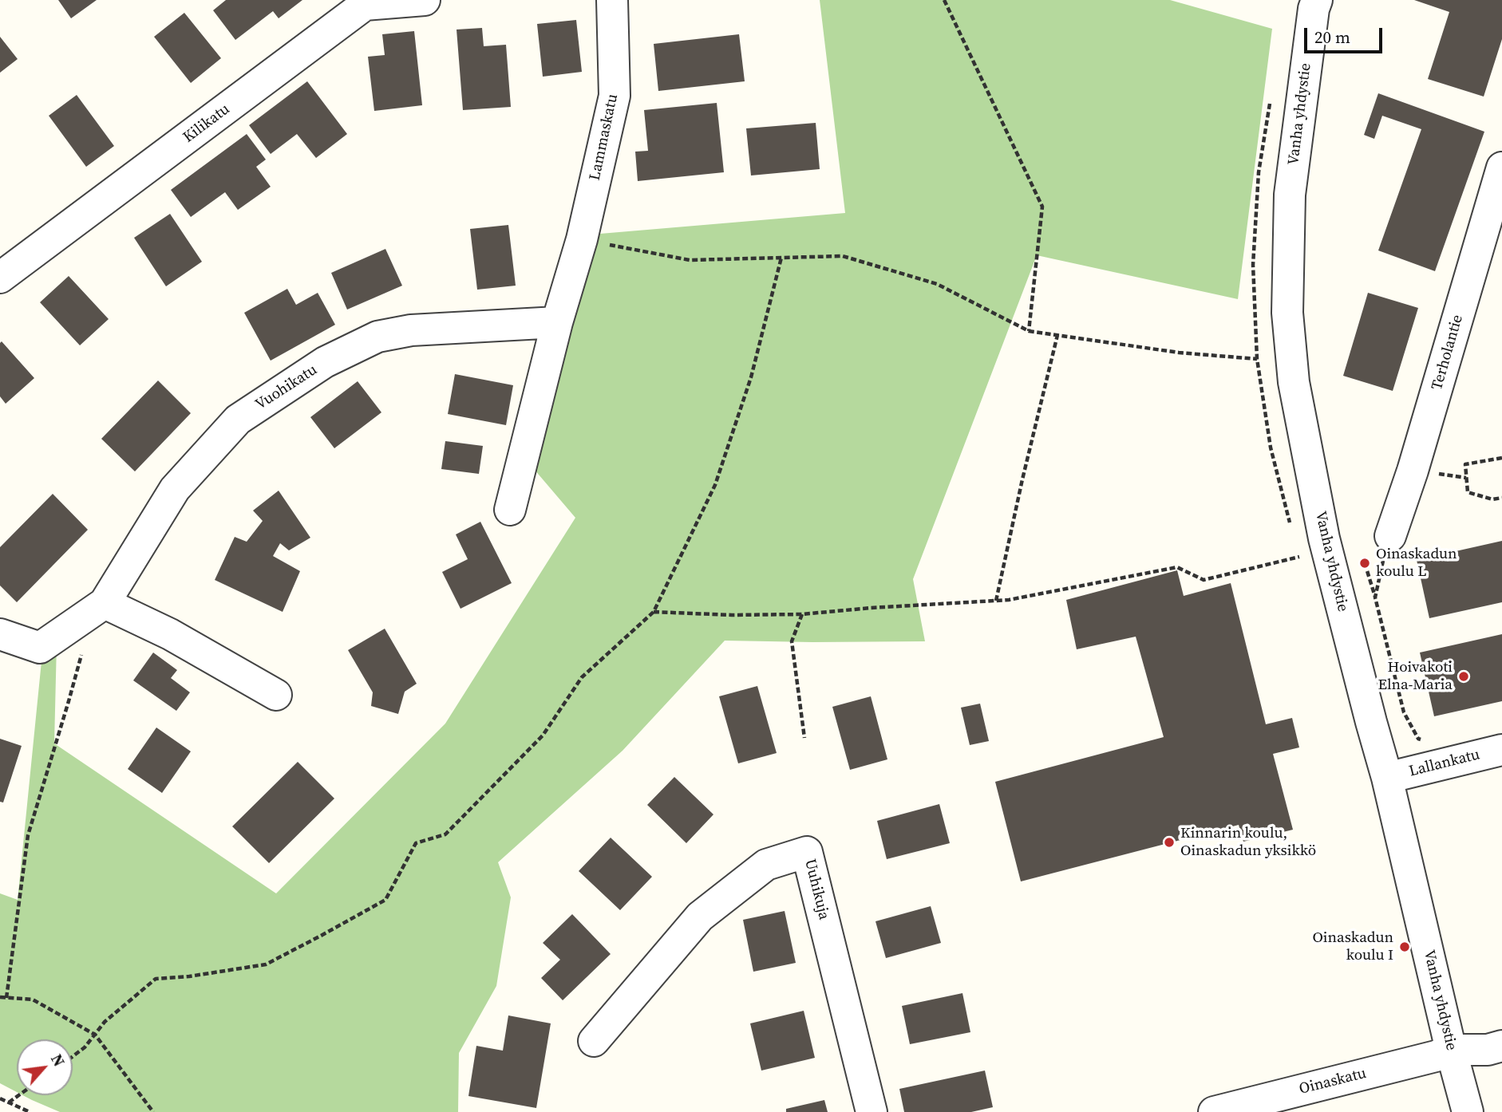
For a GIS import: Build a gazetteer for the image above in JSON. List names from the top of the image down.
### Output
{
  "streets": {
    "street": [
      "Vanha yhdystie",
      "Kilikatu",
      "Lammaskatu",
      "Terholantie",
      "Vuohikatu",
      "Lallankatu",
      "Uuhikuja",
      "Oinaskatu"
    ]
  },
  "crossings": [
    ["Vanha yhdystie", "Lallankatu"],
    ["Vanha yhdystie", "Oinaskatu"],
    ["Lammaskatu", "Vuohikatu"]
  ],
  "places": [
    "Oinaskadun koulu L",
    "Hoivakoti Elna-Maria",
    "Kinnarin koulu, Oinaskadun yksikkö",
    "Oinaskadun koulu I"
  ],
  "scale_bar": "20 m",
  "north": "top right"
}
